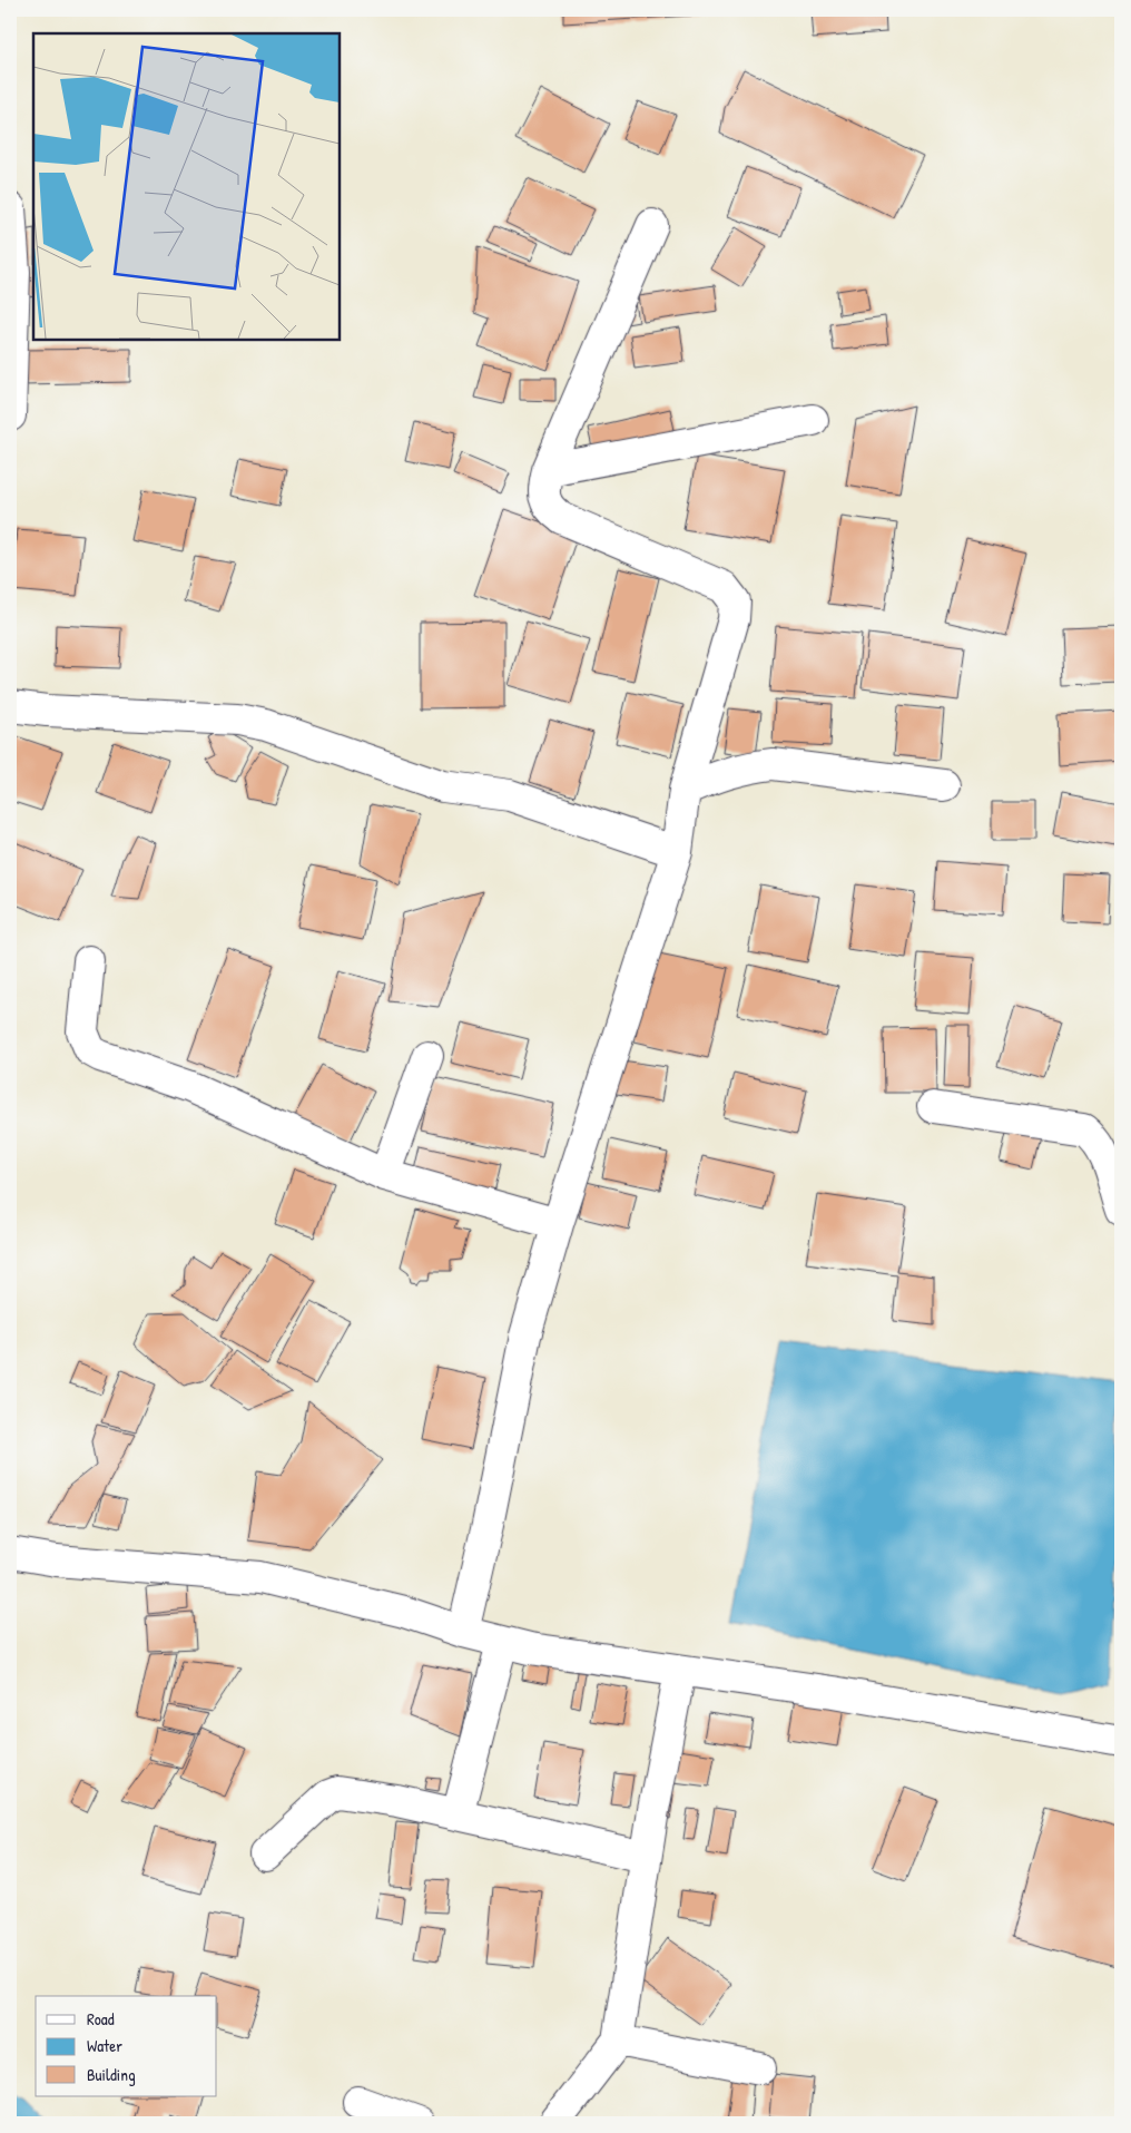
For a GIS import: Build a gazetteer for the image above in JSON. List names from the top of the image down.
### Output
{
  "legend": ["Road", "Water", "Building"]
}
